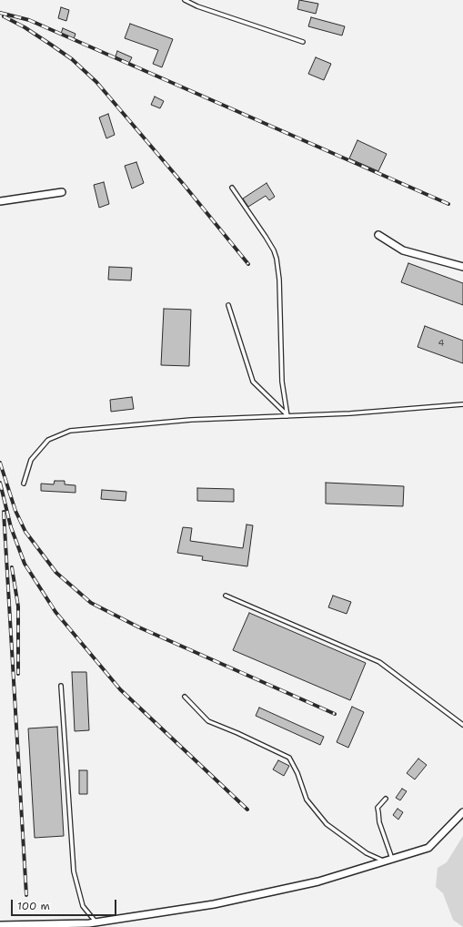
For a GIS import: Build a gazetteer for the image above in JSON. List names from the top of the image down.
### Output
{
  "house_numbers": ["4"],
  "scale_bar": "100 m"
}
